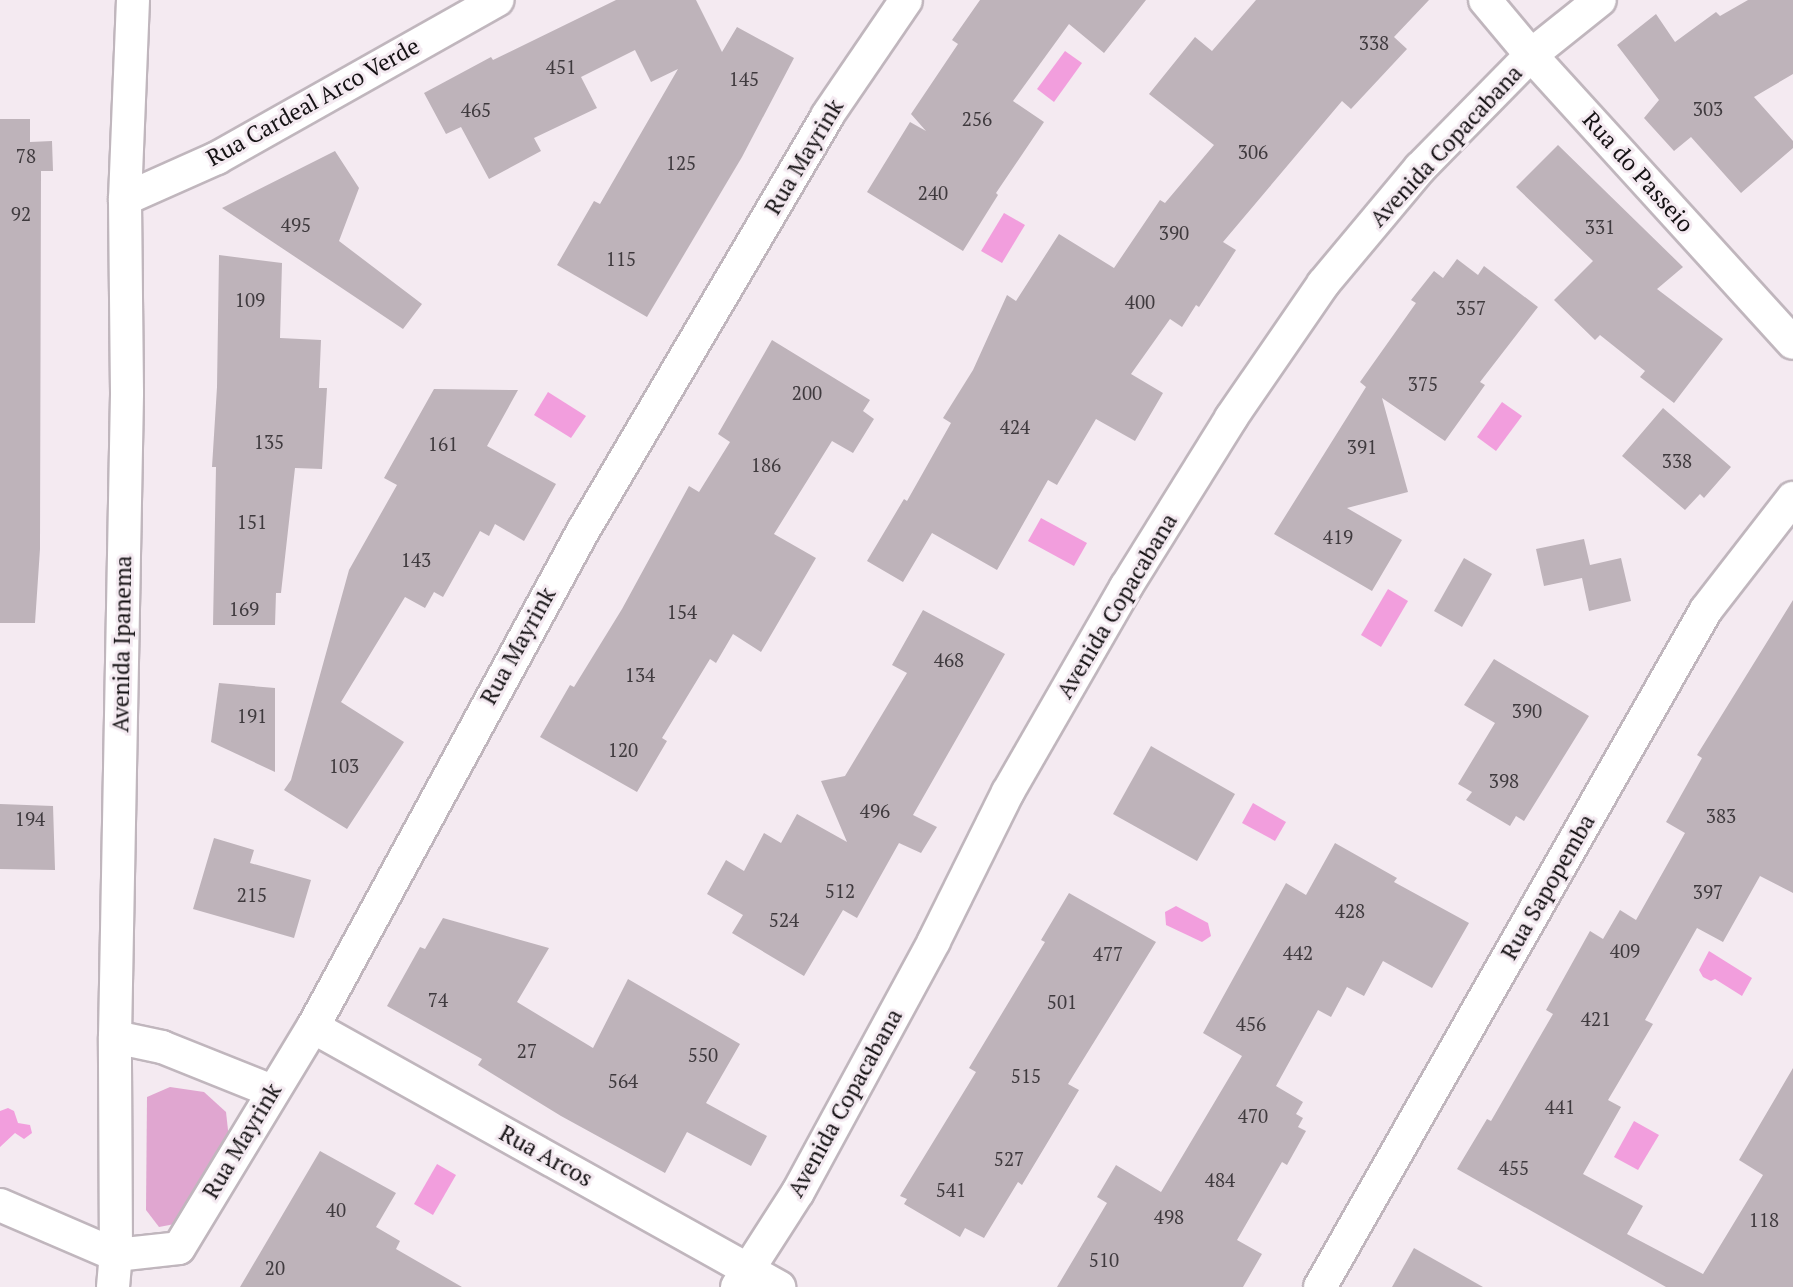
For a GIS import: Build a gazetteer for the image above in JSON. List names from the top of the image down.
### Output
{
  "streets": {
    "street": [
      "Rua Cardeal Arco Verde",
      "Avenida Copacabana",
      "Rua Mayrink",
      "Rua do Passeio",
      "Avenida Ipanema",
      "Rua Sapopemba",
      "Rua Arcos"
    ]
  },
  "crossings": [
    ["Rua Cardeal Arco Verde", "Avenida Ipanema"],
    ["Avenida Copacabana", "Rua do Passeio"],
    ["Avenida Copacabana", "Rua Arcos"],
    ["Rua Mayrink", "Avenida Ipanema"],
    ["Rua Mayrink", "Rua Arcos"]
  ],
  "house_numbers": [
    "338",
    "451",
    "145",
    "303",
    "465",
    "256",
    "306",
    "78",
    "125",
    "240",
    "92",
    "495",
    "331",
    "390",
    "115",
    "109",
    "400",
    "357",
    "375",
    "200",
    "424",
    "135",
    "161",
    "391",
    "338",
    "186",
    "151",
    "419",
    "143",
    "169",
    "154",
    "468",
    "134",
    "390",
    "191",
    "120",
    "103",
    "398",
    "496",
    "383",
    "194",
    "512",
    "397",
    "215",
    "428",
    "524",
    "409",
    "442",
    "477",
    "74",
    "501",
    "421",
    "456",
    "27",
    "550",
    "515",
    "564",
    "441",
    "470",
    "527",
    "455",
    "484",
    "541",
    "40",
    "498",
    "118",
    "510",
    "20"
  ]
}
